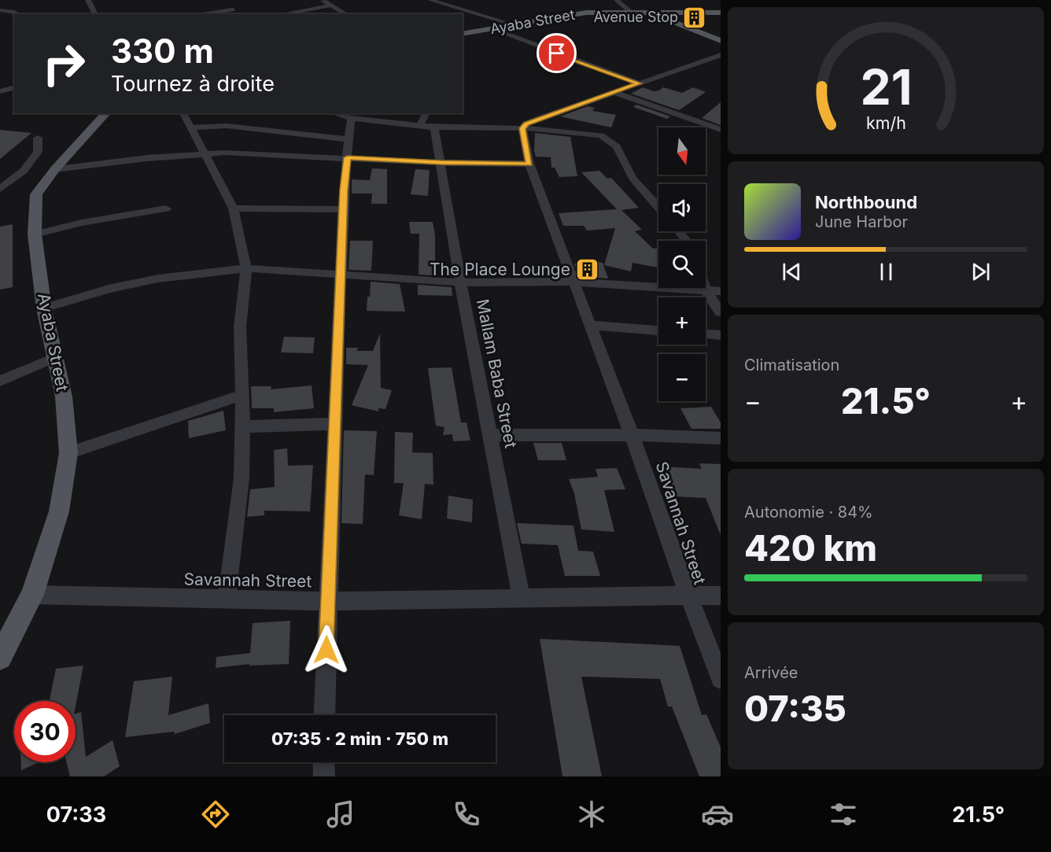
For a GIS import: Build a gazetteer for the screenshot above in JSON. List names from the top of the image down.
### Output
{
  "streets": {
    "main road": ["Ayaba Street"],
    "street": ["Mallam Baba Street", "Savannah Street"]
  },
  "crossings": [
    ["Ayaba Street", "Savannah Street"],
    ["Mallam Baba Street", "Savannah Street"]
  ],
  "places": {
    "building": ["Avenue Stop", "The Place Lounge"]
  },
  "north": "bottom",
  "page": {
    "turn": ["330 m", "Tournez à droite"],
    "map_buttons": ["+", "−"],
    "song": ["Northbound", "June Harbor"],
    "tile": [
      "Climatisation",
      ["Autonomie · 84%", "420 km"],
      ["Arrivée", "07:35"]
    ],
    "heat": ["−", "21.5°", "+"],
    "limit": "30",
    "trip": "07:35 · 2 min · 750 m",
    "tabs": ["07:33", "21.5°"],
    "gauge": ["21", "km/h"]
  }
}
